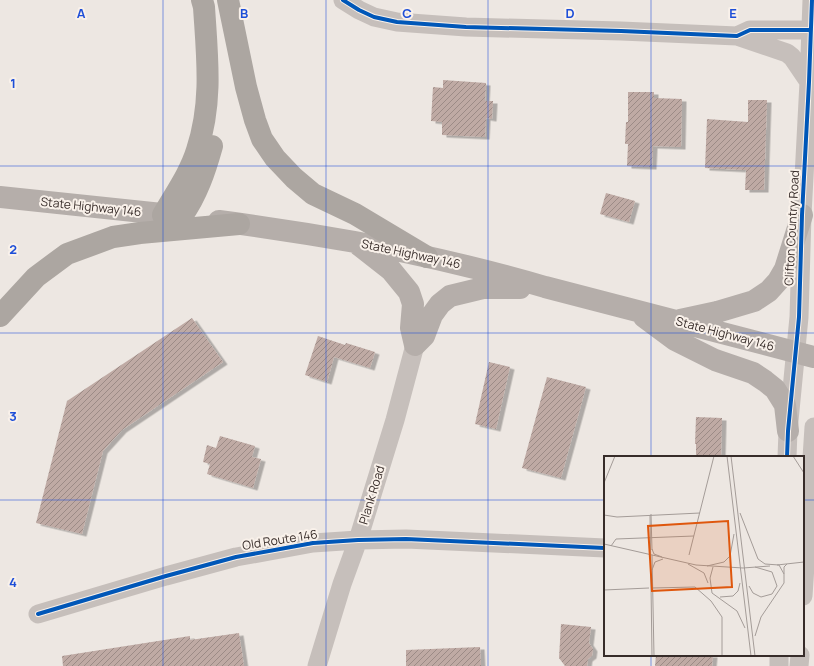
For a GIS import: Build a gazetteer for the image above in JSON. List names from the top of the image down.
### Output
{
  "streets": {
    "main road": ["State Highway 146"],
    "street": ["Clifton Country Road", "Plank Road", "Old Route 146"]
  },
  "crossings": [
    ["State Highway 146", "Clifton Country Road"],
    ["Plank Road", "Old Route 146"]
  ],
  "grid": {
    "columns": [
      "A",
      "B",
      "C",
      "D",
      "E"
    ],
    "rows": [
      "1",
      "2",
      "3",
      "4"
    ]
  }
}
